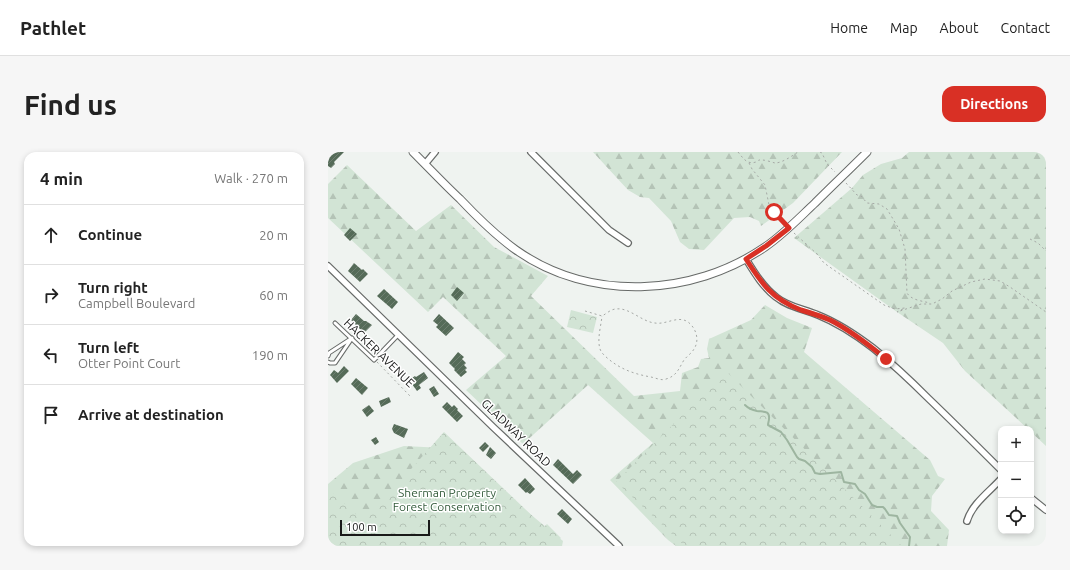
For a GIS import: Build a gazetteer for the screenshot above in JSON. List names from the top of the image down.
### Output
{
  "streets": {
    "street": ["GLADWAY ROAD"],
    "lane": ["HACKER AVENUE"]
  },
  "parks": ["Sherman Property Forest Conservation"],
  "scale_bar": "100 m",
  "page": {
    "header": "Pathlet",
    "nav": [
      "Home",
      "Map",
      "About",
      "Contact"
    ],
    "buttons": "Directions",
    "title": "Find us",
    "heading": ["4 min", "Walk · 270 m"],
    "list": [
      ["Continue", "20 m"],
      ["Turn right", "Campbell Boulevard", "60 m"],
      ["Turn left", "Otter Point Court", "190 m"],
      "Arrive at destination"
    ],
    "map_buttons": ["+", "−"],
    "scale": "100 m"
  }
}
